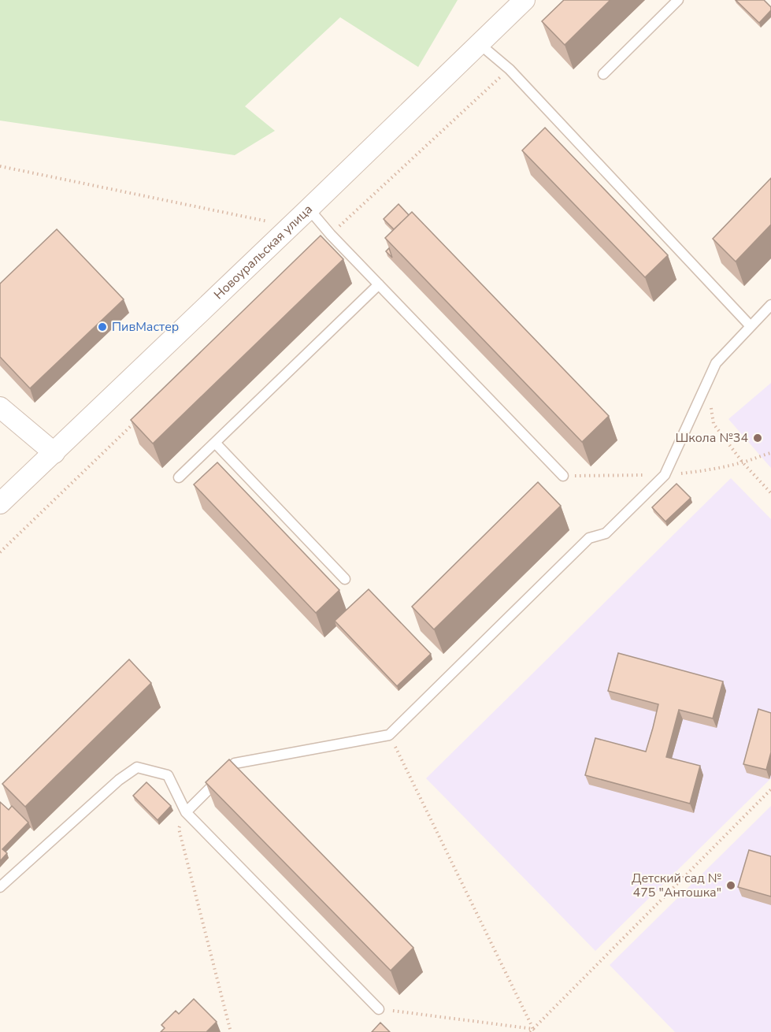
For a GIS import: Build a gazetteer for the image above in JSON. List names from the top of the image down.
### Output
{
  "streets": {
    "street": ["Новоуральская улица"]
  },
  "places": ["ПивМастер", "Школа №34", "Детский сад № 475 \"Антошка\""]
}
